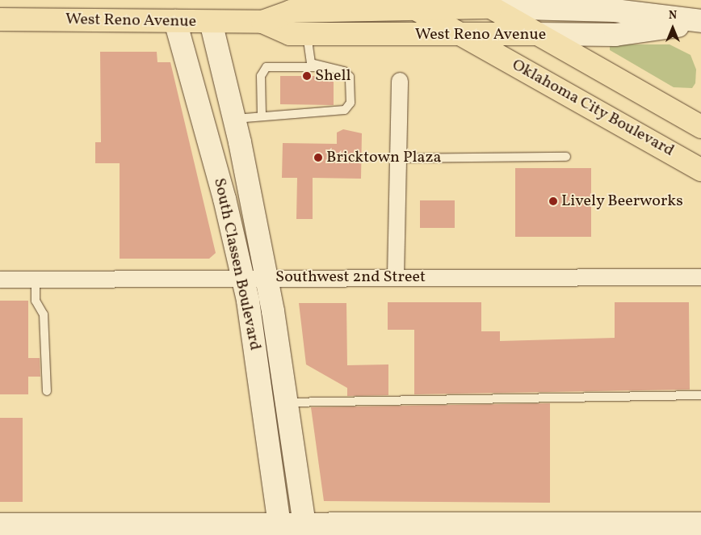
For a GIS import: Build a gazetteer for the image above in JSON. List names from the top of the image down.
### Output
{
  "streets": {
    "main road": ["West Reno Avenue", "Oklahoma City Boulevard", "South Classen Boulevard"],
    "street": ["Southwest 2nd Street"]
  },
  "crossings": [
    ["West Reno Avenue", "Oklahoma City Boulevard"],
    ["West Reno Avenue", "South Classen Boulevard"],
    ["South Classen Boulevard", "Southwest 2nd Street"]
  ],
  "places": ["Shell", "Bricktown Plaza", "Lively Beerworks"],
  "north": "top"
}
